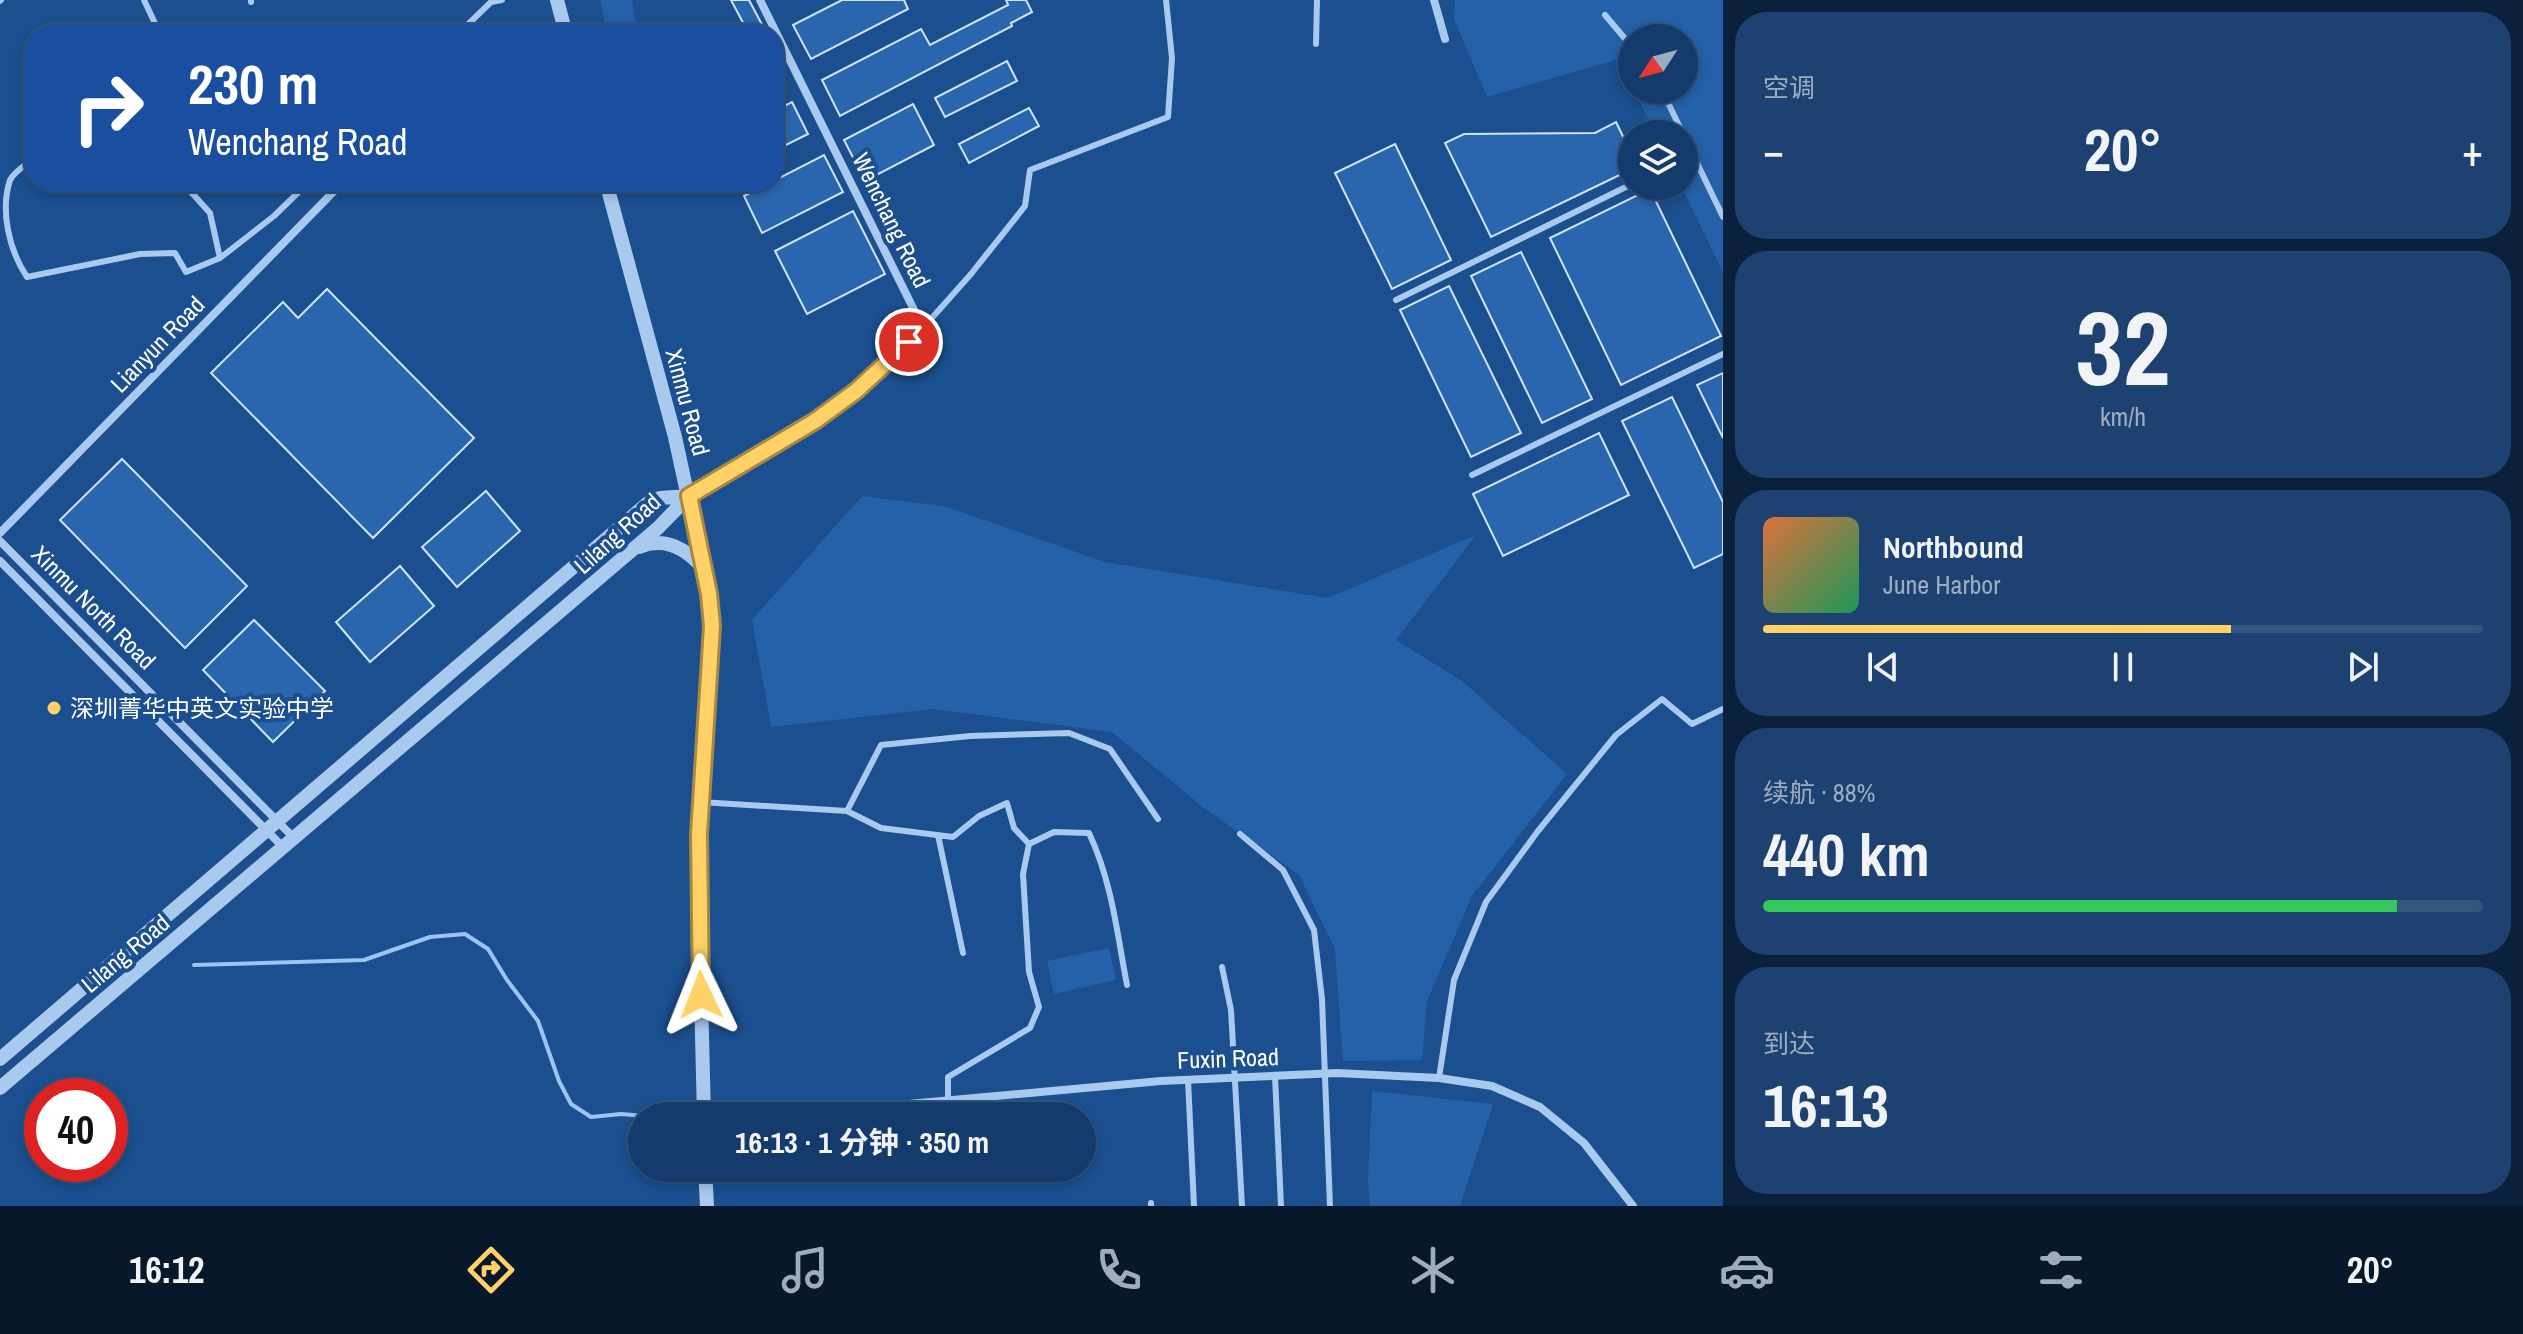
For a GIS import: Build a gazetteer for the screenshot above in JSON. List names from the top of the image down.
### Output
{
  "streets": {
    "street": [
      "Wenchang Road",
      "Lianyun Road",
      "Xinmu Road",
      "Lilang Road",
      "Xinmu North Road",
      "Fuxin Road"
    ]
  },
  "crossings": [
    ["Xinmu Road", "Lilang Road"],
    ["Lilang Road", "Xinmu North Road"]
  ],
  "places": ["深圳菁华中英文实验中学"],
  "north": "bottom left",
  "page": {
    "tile": [
      "空调",
      ["32", "km/h"],
      ["续航 · 88%", "440 km"],
      ["到达", "16:13"]
    ],
    "turn": ["230 m", "Wenchang Road"],
    "heat": ["−", "20°", "+"],
    "song": ["Northbound", "June Harbor"],
    "limit": "40",
    "trip": "16:13 · 1 分钟 · 350 m",
    "tabs": ["16:12", "20°"]
  }
}
